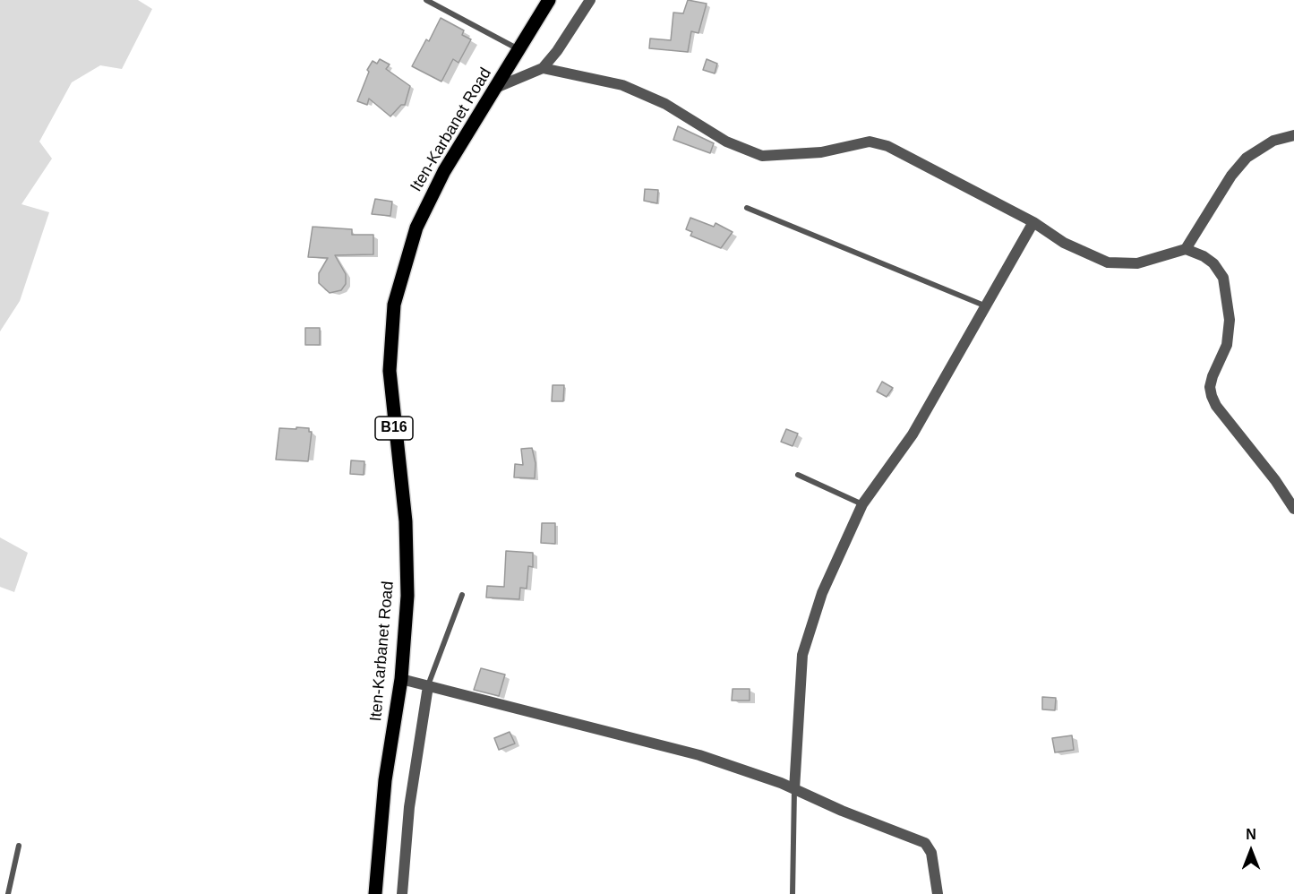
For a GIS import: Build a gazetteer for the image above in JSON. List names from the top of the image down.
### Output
{
  "streets": {
    "main road": ["Iten-Karbanet Road", "B16"]
  },
  "north": "top"
}
